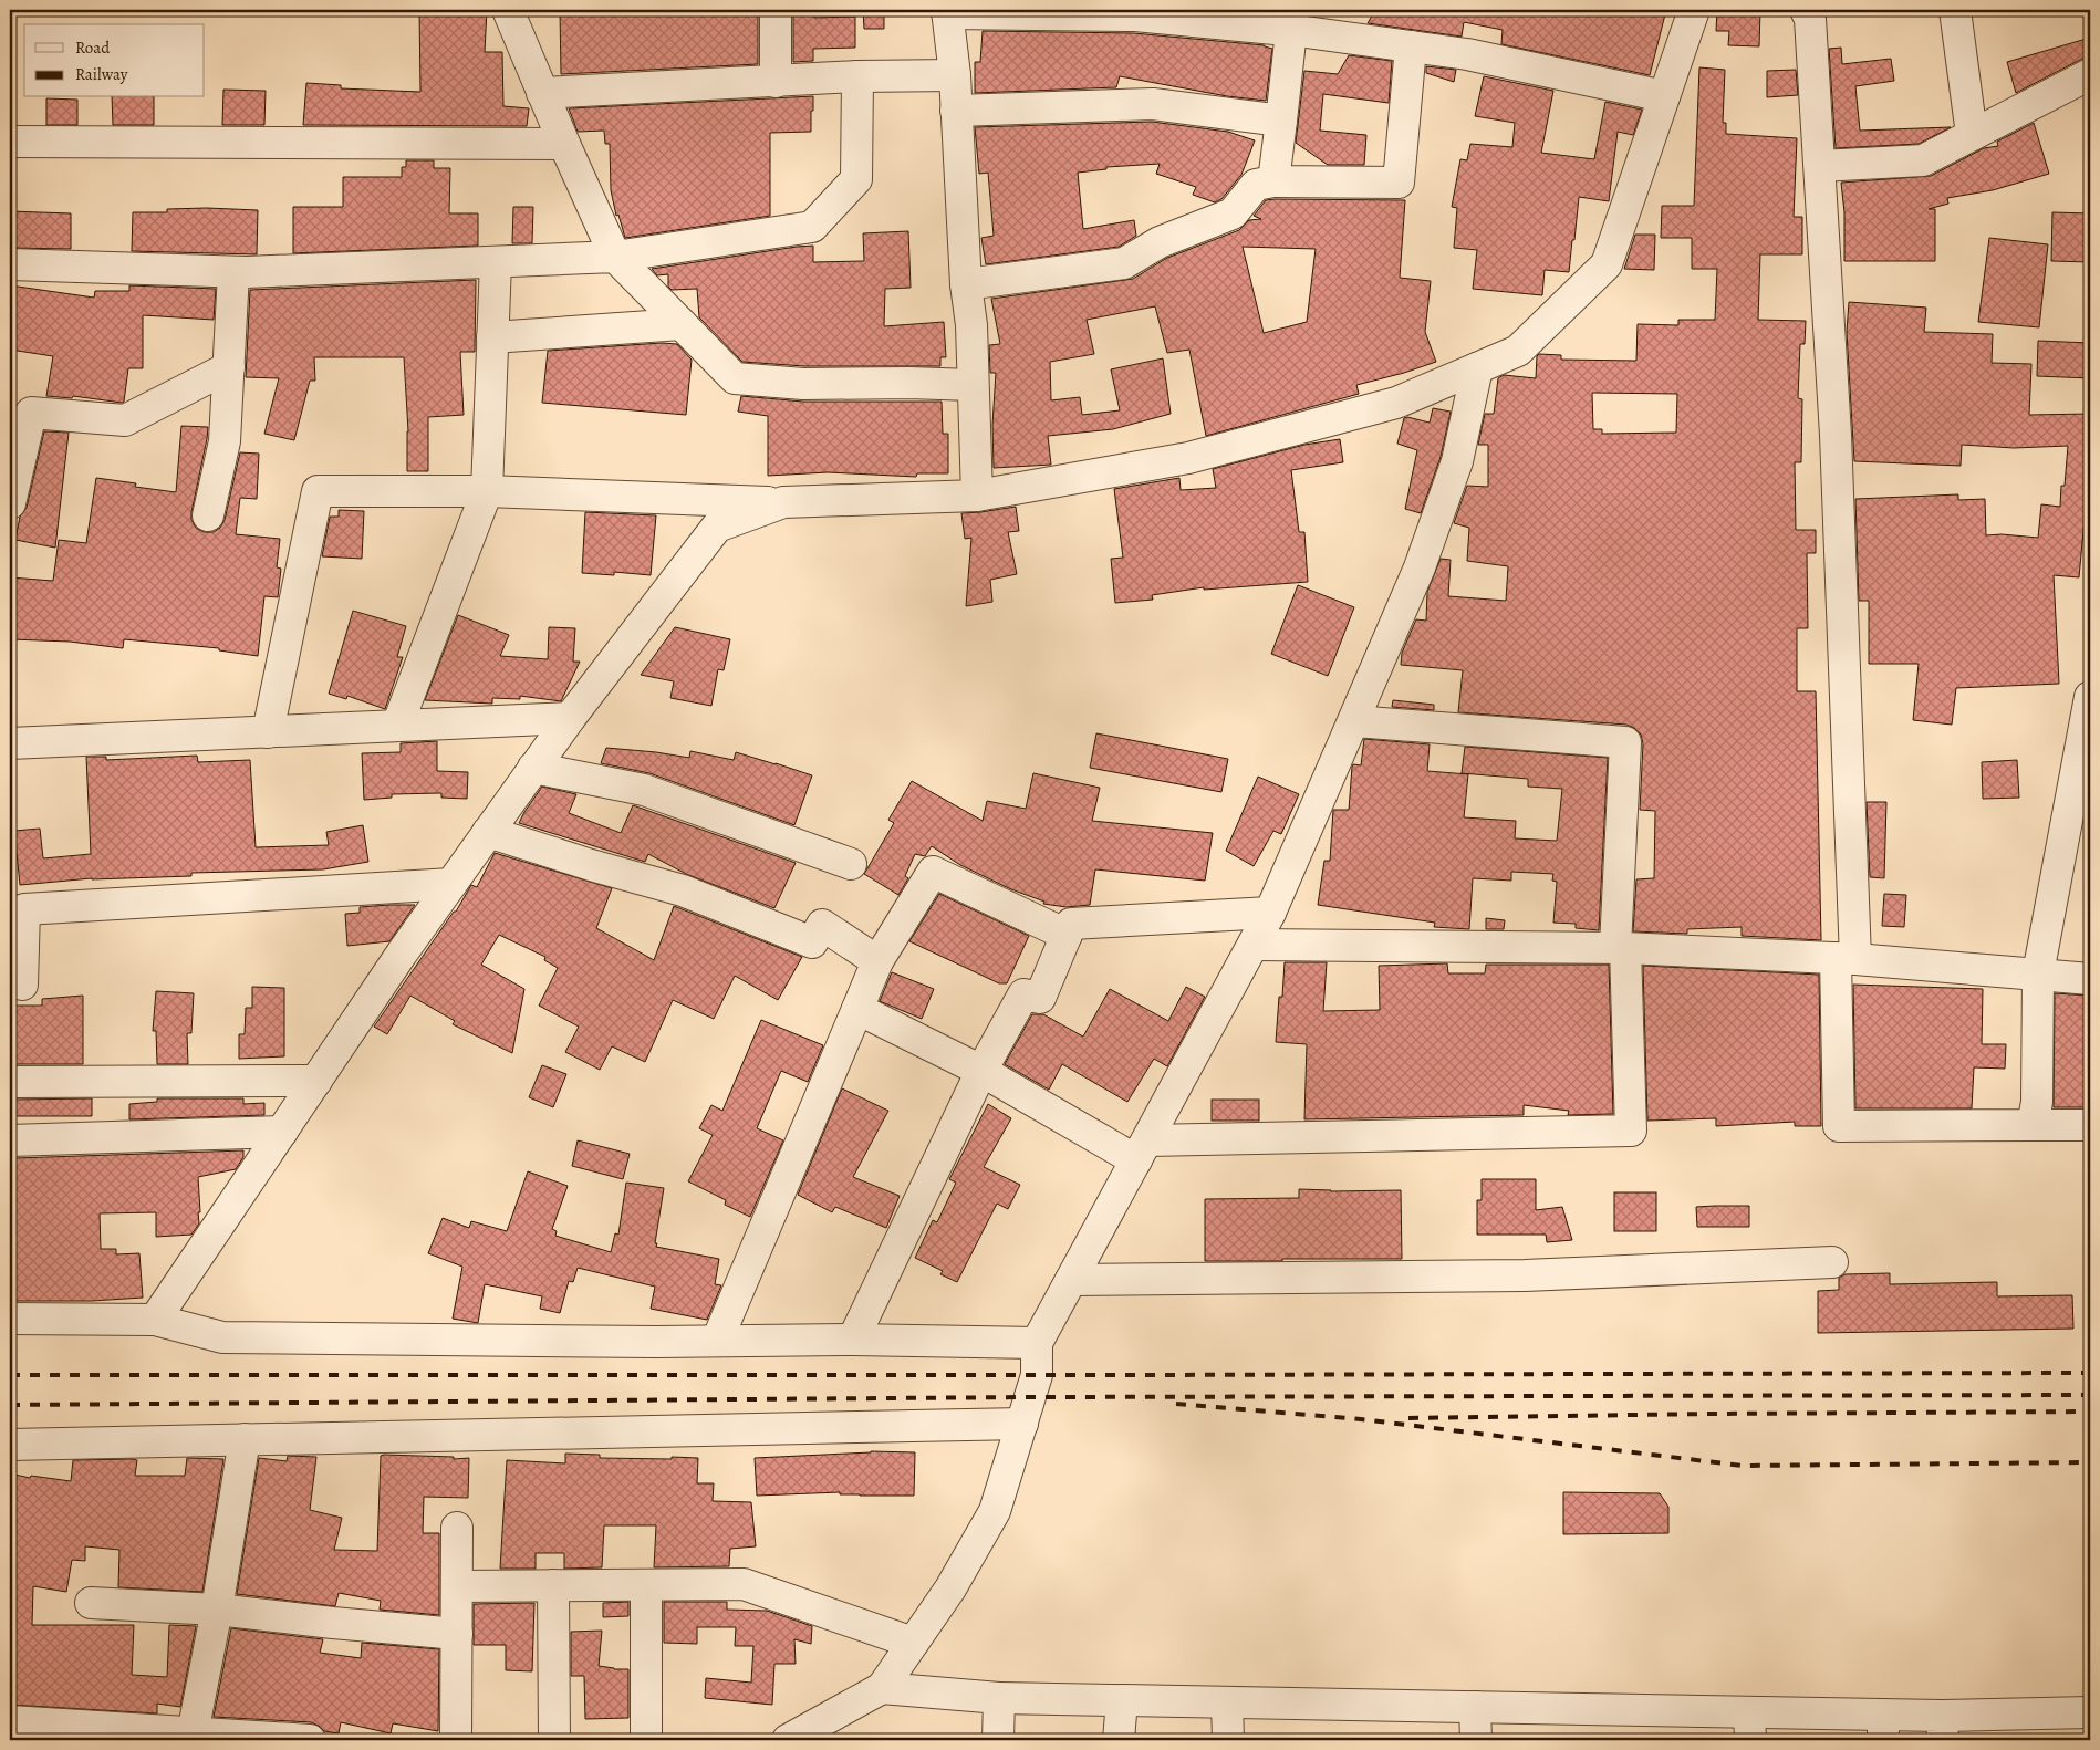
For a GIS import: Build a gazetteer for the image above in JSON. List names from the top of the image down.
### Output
{
  "legend": ["Road", "Railway"]
}
